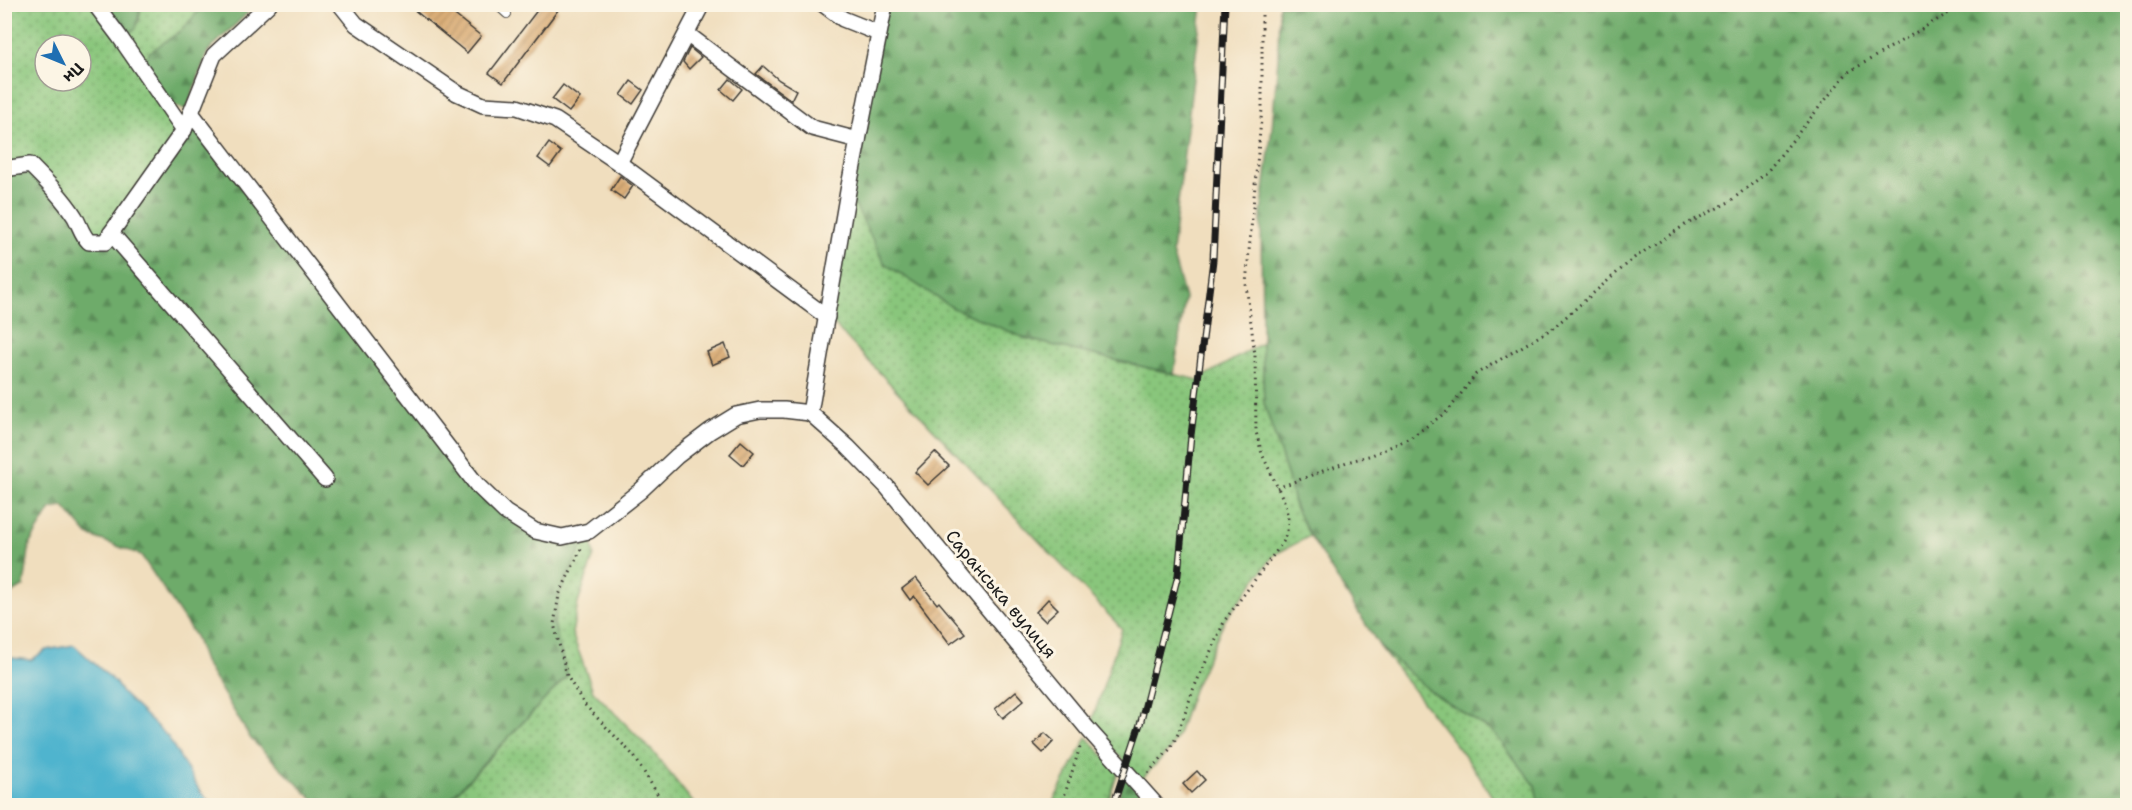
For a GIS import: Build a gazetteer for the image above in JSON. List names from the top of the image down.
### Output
{
  "streets": {
    "street": ["Саранська вулиця"]
  },
  "north": "bottom right"
}
